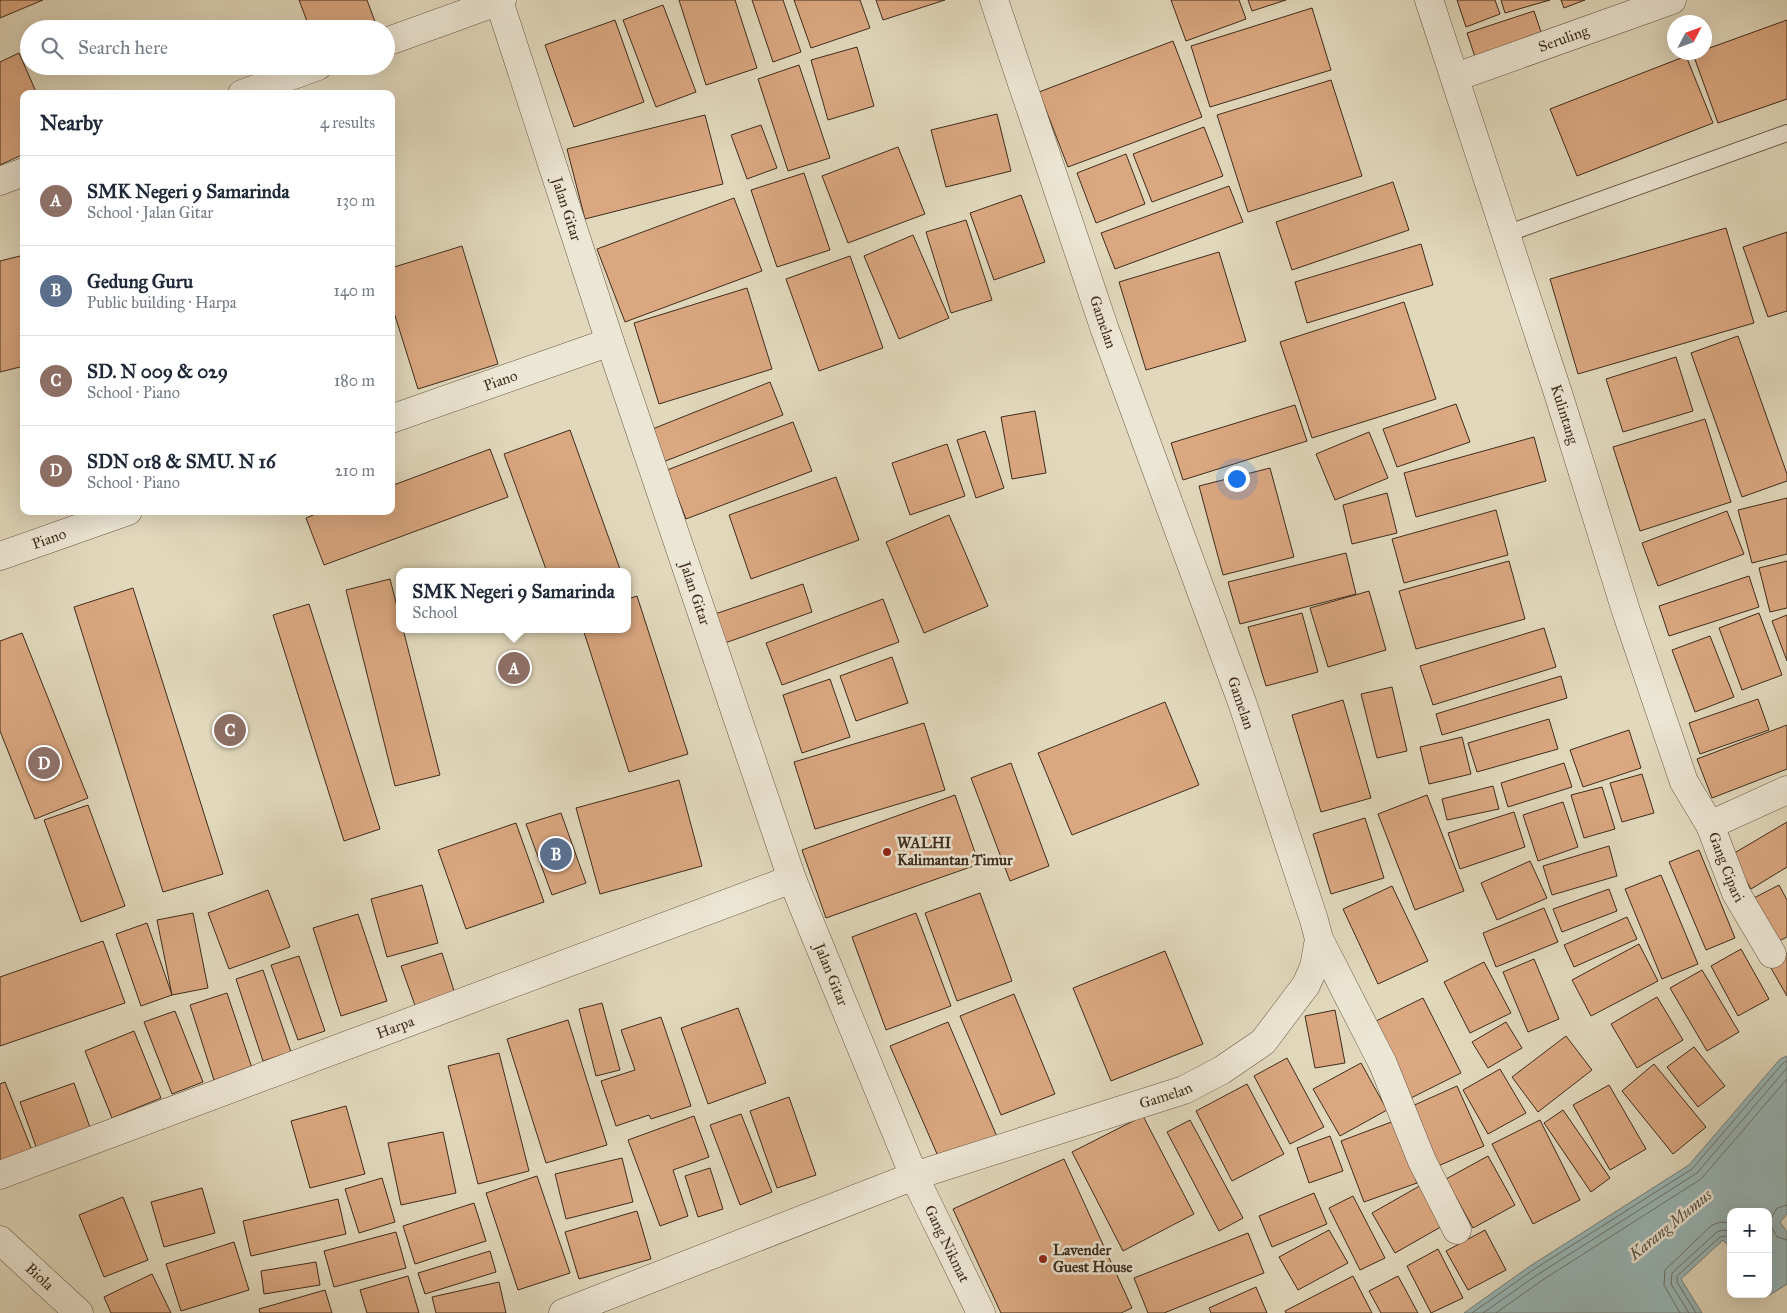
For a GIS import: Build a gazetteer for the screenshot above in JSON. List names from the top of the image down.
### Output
{
  "streets": {
    "street": [
      "Seruling",
      "Jalan Gitar",
      "Gamelan",
      "Piano",
      "Kulintang",
      "Gang Cipari",
      "Harpa",
      "Gang Nikmat",
      "Biola"
    ]
  },
  "crossings": [
    ["Seruling", "Kulintang"],
    ["Jalan Gitar", "Gamelan"],
    ["Jalan Gitar", "Piano"],
    ["Jalan Gitar", "Harpa"],
    ["Jalan Gitar", "Gang Nikmat"],
    ["Gamelan", "Gang Nikmat"],
    ["Kulintang", "Gang Cipari"]
  ],
  "water": ["Karang Mumus"],
  "places": ["WALHI Kalimantan Timur", "Lavender Guest House"],
  "north": "top right",
  "page": {
    "search": "Search here",
    "heading": ["Nearby", "4 results"],
    "list": [
      {
        "mark": "A",
        "name": "SMK Negeri 9 Samarinda",
        "note": "School · Jalan Gitar",
        "value": "130 m"
      },
      {
        "mark": "B",
        "name": "Gedung Guru",
        "note": "Public building · Harpa",
        "value": "140 m"
      },
      {
        "mark": "C",
        "name": "SD. N 009 & 029",
        "note": "School · Piano",
        "value": "180 m"
      },
      {
        "mark": "D",
        "name": "SDN 018 & SMU. N 16",
        "note": "School · Piano",
        "value": "210 m"
      }
    ],
    "popup": ["SMK Negeri 9 Samarinda", "School"],
    "pins": [
      "A",
      "C",
      "D",
      "B"
    ],
    "map_buttons": ["+", "−"]
  }
}
